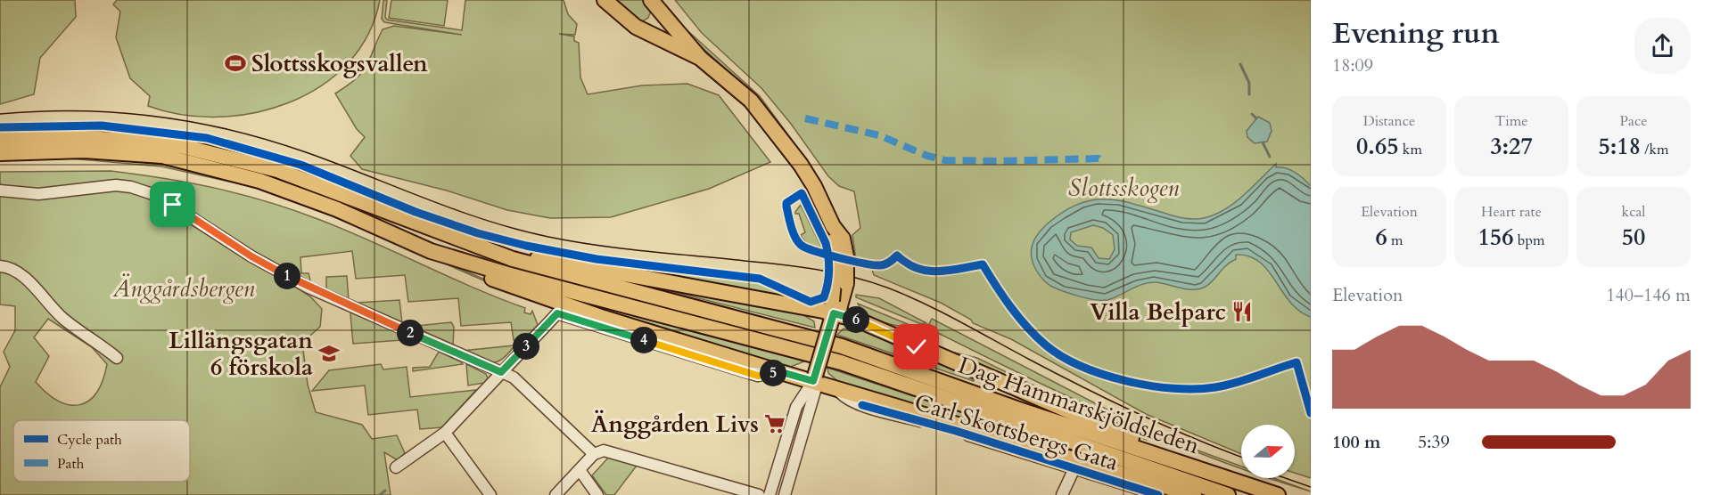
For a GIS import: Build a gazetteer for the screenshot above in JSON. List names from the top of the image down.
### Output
{
  "streets": {
    "main road": ["Dag Hammarskjöldsleden"],
    "street": ["Carl Skottsbergs Gata"]
  },
  "parks": ["Slottsskogen", "Änggårdsbergen"],
  "places": {
    "sports": ["Slottsskogsvallen"],
    "restaurant": ["Villa Belparc"],
    "school or university": ["Lillängsgatan 6 förskola"],
    "supermarket": ["Änggården Livs"]
  },
  "legend": ["Cycle path", "Path"],
  "north": "right",
  "page": {
    "heading": ["Evening run", "18:09"],
    "stats": [
      ["Distance", "0.65 km"],
      ["Time", "3:27"],
      ["Pace", "5:18 /km"],
      ["Elevation", "6 m"],
      ["Heart rate", "156 bpm"],
      ["kcal", "50"]
    ],
    "pins": [
      "1",
      "6",
      "2",
      "4",
      "3",
      "5"
    ],
    "chart": ["Elevation", "140–146 m"],
    "list": [
      {
        "name": "100 m",
        "note": "5:39"
      }
    ]
  }
}
